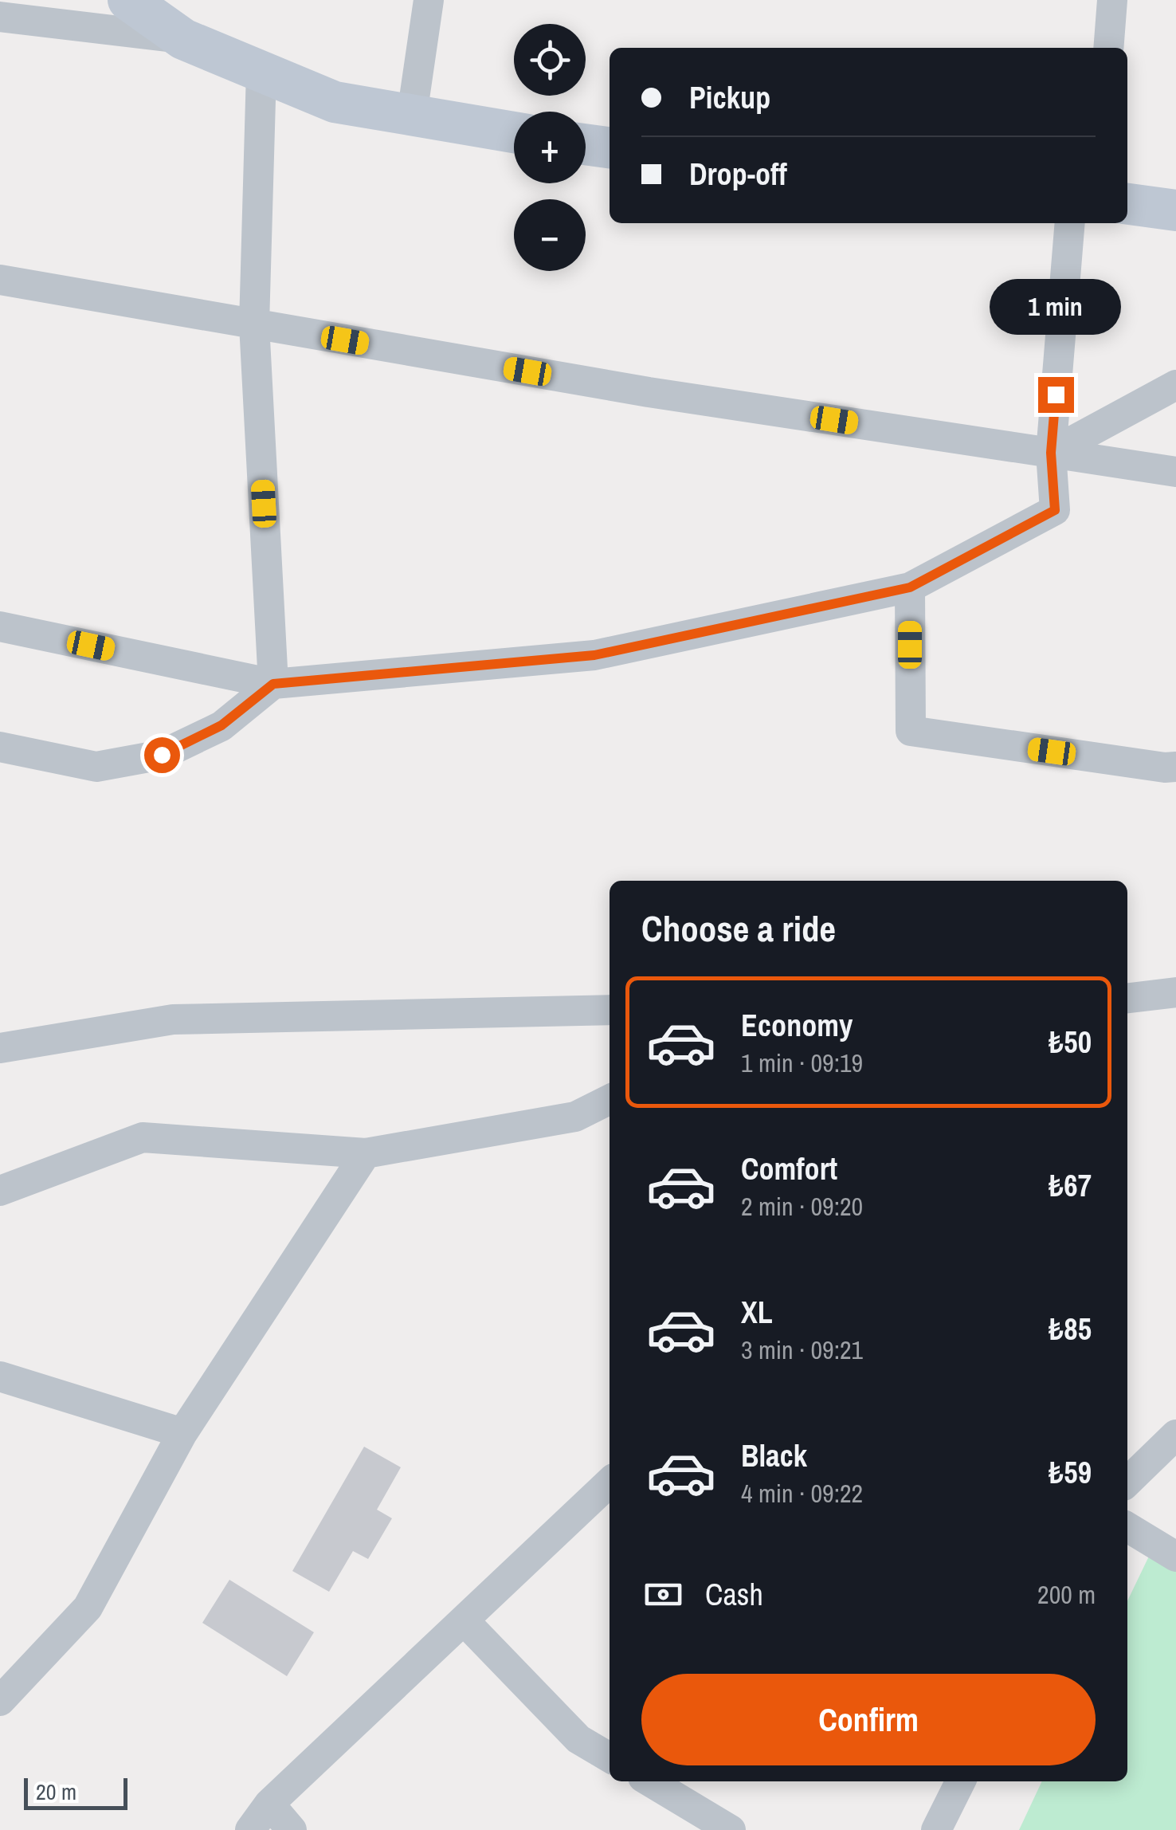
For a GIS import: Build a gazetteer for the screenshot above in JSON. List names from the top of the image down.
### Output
{
  "scale_bar": "20 m",
  "page": {
    "map_buttons": ["+", "−"],
    "banner": ["Pickup", "Drop-off"],
    "bubble": "1 min",
    "heading": "Choose a ride",
    "list": [
      {
        "name": "Economy",
        "note": "1 min · 09:19",
        "value": "₺50"
      },
      {
        "name": "Comfort",
        "note": "2 min · 09:20",
        "value": "₺67"
      },
      {
        "name": "XL",
        "note": "3 min · 09:21",
        "value": "₺85"
      },
      {
        "name": "Black",
        "note": "4 min · 09:22",
        "value": "₺59"
      }
    ],
    "pay": ["Cash", "200 m"],
    "buttons": "Confirm",
    "scale": "20 m"
  }
}
